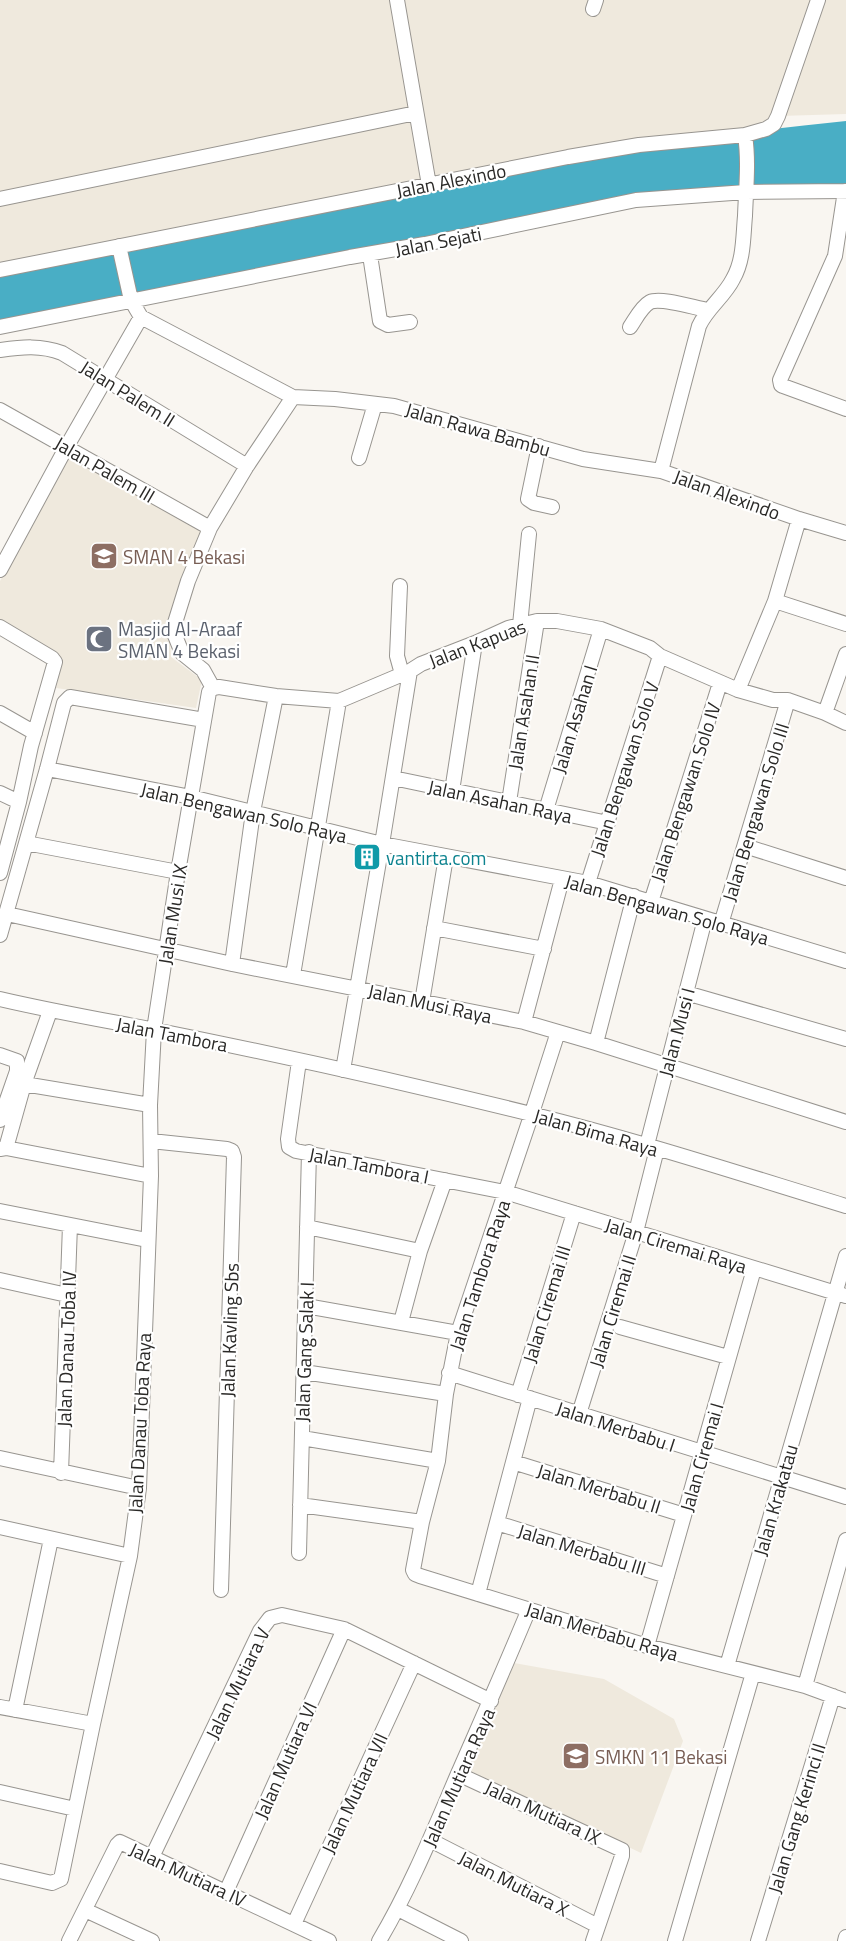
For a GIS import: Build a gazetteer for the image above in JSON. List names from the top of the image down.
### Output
{
  "streets": {
    "street": [
      "Jalan Alexindo",
      "Jalan Sejati",
      "Jalan Palem II",
      "Jalan Rawa Bambu",
      "Jalan Palem III",
      "Jalan Kapuas",
      "Jalan Asahan II",
      "Jalan Asahan I",
      "Jalan Bengawan Solo V",
      "Jalan Bengawan Solo IV",
      "Jalan Asahan Raya",
      "Jalan Bengawan Solo Raya",
      "Jalan Bengawan Solo III",
      "Jalan Musi IX",
      "Jalan Musi Raya",
      "Jalan Musi I",
      "Jalan Tambora",
      "Jalan Bima Raya",
      "Jalan Tambora I",
      "Jalan Ciremai Raya",
      "Jalan Tambora Raya",
      "Jalan Ciremai III",
      "Jalan Ciremai II",
      "Jalan Kavling Sbs",
      "Jalan Danau Toba IV",
      "Jalan Gang Salak I",
      "Jalan Danau Toba Raya",
      "Jalan Merbabu I",
      "Jalan Ciremai I",
      "Jalan Merbabu II",
      "Jalan Krakatau",
      "Jalan Merbabu III",
      "Jalan Merbabu Raya",
      "Jalan Mutiara V",
      "Jalan Mutiara VI",
      "Jalan Mutiara Raya",
      "Jalan Mutiara VII",
      "Jalan Mutiara IX",
      "Jalan Gang Kerinci II",
      "Jalan Mutiara IV",
      "Jalan Mutiara X"
    ]
  },
  "crossings": [
    ["Jalan Alexindo", "Jalan Sejati"],
    ["Jalan Alexindo", "Jalan Rawa Bambu"],
    ["Jalan Kapuas", "Jalan Asahan II"],
    ["Jalan Kapuas", "Jalan Asahan I"],
    ["Jalan Kapuas", "Jalan Bengawan Solo V"],
    ["Jalan Kapuas", "Jalan Bengawan Solo IV"],
    ["Jalan Kapuas", "Jalan Bengawan Solo III"],
    ["Jalan Asahan II", "Jalan Asahan Raya"],
    ["Jalan Asahan I", "Jalan Asahan Raya"],
    ["Jalan Bengawan Solo V", "Jalan Asahan Raya"],
    ["Jalan Bengawan Solo V", "Jalan Bengawan Solo Raya"],
    ["Jalan Bengawan Solo IV", "Jalan Bengawan Solo Raya"],
    ["Jalan Bengawan Solo Raya", "Jalan Bengawan Solo III"],
    ["Jalan Bengawan Solo Raya", "Jalan Musi IX"],
    ["Jalan Bengawan Solo Raya", "Jalan Musi I"],
    ["Jalan Musi IX", "Jalan Musi Raya"],
    ["Jalan Musi IX", "Jalan Tambora"],
    ["Jalan Musi IX", "Jalan Danau Toba Raya"],
    ["Jalan Musi Raya", "Jalan Musi I"],
    ["Jalan Musi Raya", "Jalan Tambora Raya"],
    ["Jalan Musi I", "Jalan Bima Raya"],
    ["Jalan Musi I", "Jalan Ciremai II"],
    ["Jalan Tambora", "Jalan Bima Raya"],
    ["Jalan Tambora", "Jalan Tambora I"],
    ["Jalan Tambora", "Jalan Danau Toba Raya"],
    ["Jalan Bima Raya", "Jalan Tambora Raya"],
    ["Jalan Bima Raya", "Jalan Ciremai II"],
    ["Jalan Tambora I", "Jalan Ciremai Raya"],
    ["Jalan Tambora I", "Jalan Tambora Raya"],
    ["Jalan Tambora I", "Jalan Gang Salak I"],
    ["Jalan Ciremai Raya", "Jalan Tambora Raya"],
    ["Jalan Ciremai Raya", "Jalan Ciremai III"],
    ["Jalan Ciremai Raya", "Jalan Ciremai II"],
    ["Jalan Ciremai Raya", "Jalan Ciremai I"],
    ["Jalan Ciremai Raya", "Jalan Krakatau"],
    ["Jalan Tambora Raya", "Jalan Merbabu I"],
    ["Jalan Tambora Raya", "Jalan Merbabu Raya"],
    ["Jalan Ciremai III", "Jalan Merbabu I"],
    ["Jalan Ciremai II", "Jalan Merbabu I"],
    ["Jalan Kavling Sbs", "Jalan Danau Toba Raya"],
    ["Jalan Merbabu I", "Jalan Ciremai I"],
    ["Jalan Merbabu I", "Jalan Merbabu II"],
    ["Jalan Merbabu I", "Jalan Krakatau"],
    ["Jalan Merbabu I", "Jalan Merbabu III"],
    ["Jalan Merbabu I", "Jalan Merbabu Raya"],
    ["Jalan Ciremai I", "Jalan Merbabu II"],
    ["Jalan Ciremai I", "Jalan Merbabu III"],
    ["Jalan Ciremai I", "Jalan Merbabu Raya"],
    ["Jalan Krakatau", "Jalan Merbabu Raya"],
    ["Jalan Merbabu Raya", "Jalan Mutiara Raya"],
    ["Jalan Mutiara V", "Jalan Mutiara VI"],
    ["Jalan Mutiara V", "Jalan Mutiara Raya"],
    ["Jalan Mutiara V", "Jalan Mutiara VII"],
    ["Jalan Mutiara V", "Jalan Mutiara IV"],
    ["Jalan Mutiara VI", "Jalan Mutiara IV"],
    ["Jalan Mutiara Raya", "Jalan Mutiara IX"],
    ["Jalan Mutiara Raya", "Jalan Mutiara X"],
    ["Jalan Mutiara VII", "Jalan Mutiara IV"],
    ["Jalan Mutiara IX", "Jalan Mutiara X"]
  ],
  "places": {
    "school or university": ["SMAN 4 Bekasi", "SMKN 11 Bekasi"],
    "mosque": ["Masjid Al-Araaf SMAN 4 Bekasi"],
    "building": ["vantirta.com"]
  }
}
